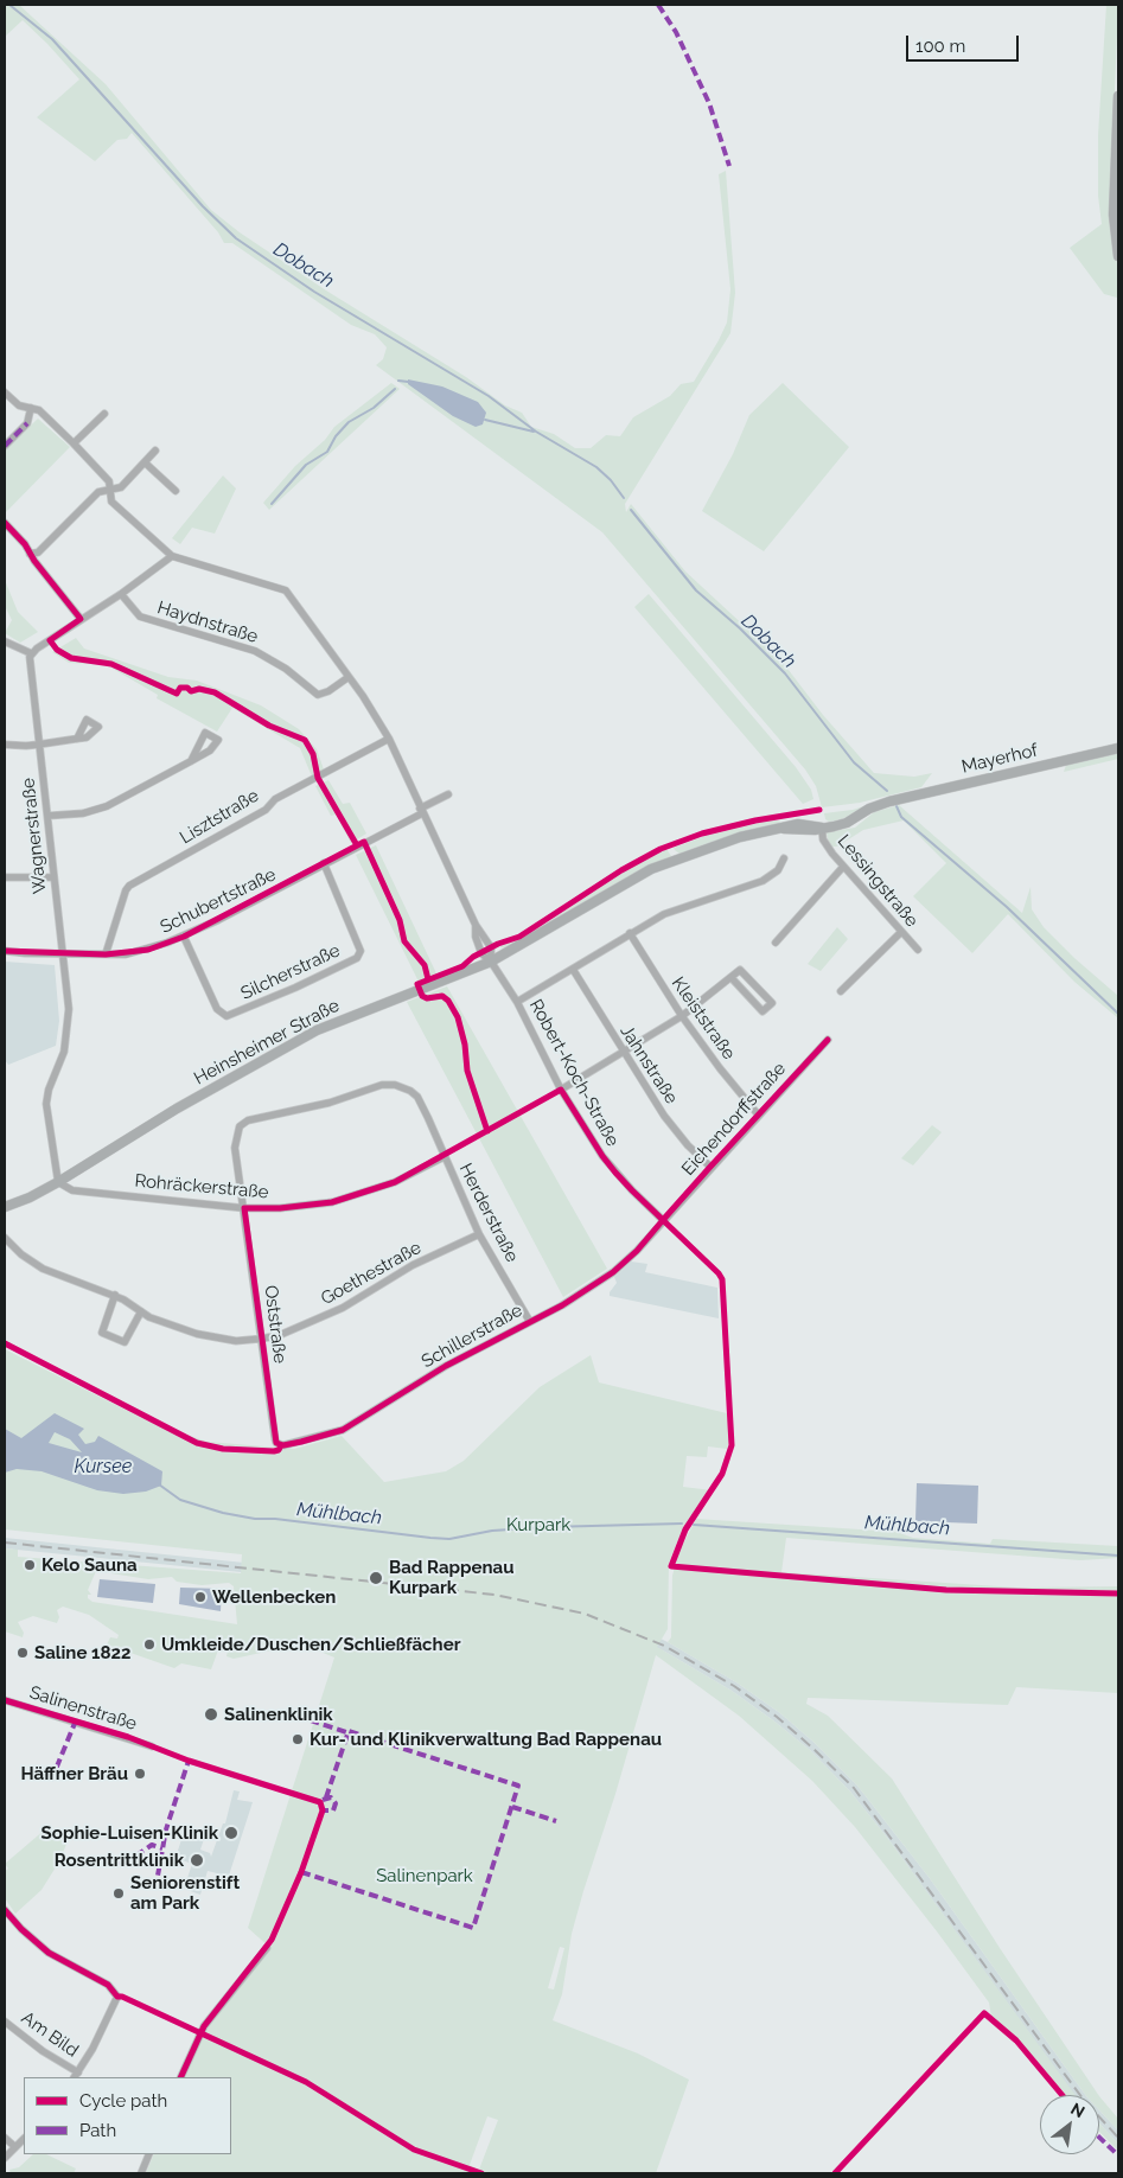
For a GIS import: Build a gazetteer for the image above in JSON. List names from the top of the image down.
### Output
{
  "streets": {
    "street": [
      "Haydnstraße",
      "Mayerhof",
      "Lisztstraße",
      "Wagnerstraße",
      "Lessingstraße",
      "Schubertstraße",
      "Silcherstraße",
      "Kleiststraße",
      "Heinsheimer Straße",
      "Jahnstraße",
      "Robert-Koch-Straße",
      "Eichendorffstraße",
      "Rohräckerstraße",
      "Herderstraße",
      "Goethestraße",
      "Oststraße",
      "Schillerstraße",
      "Salinenstraße",
      "Am Bild"
    ]
  },
  "crossings": [
    ["Mayerhof", "Heinsheimer Straße"],
    ["Lisztstraße", "Schubertstraße"],
    ["Wagnerstraße", "Schubertstraße"],
    ["Wagnerstraße", "Heinsheimer Straße"],
    ["Wagnerstraße", "Rohräckerstraße"],
    ["Lessingstraße", "Heinsheimer Straße"],
    ["Schubertstraße", "Silcherstraße"],
    ["Kleiststraße", "Eichendorffstraße"],
    ["Heinsheimer Straße", "Robert-Koch-Straße"],
    ["Heinsheimer Straße", "Rohräckerstraße"],
    ["Jahnstraße", "Eichendorffstraße"],
    ["Robert-Koch-Straße", "Eichendorffstraße"],
    ["Robert-Koch-Straße", "Schillerstraße"],
    ["Eichendorffstraße", "Schillerstraße"],
    ["Rohräckerstraße", "Herderstraße"],
    ["Rohräckerstraße", "Oststraße"],
    ["Herderstraße", "Goethestraße"],
    ["Herderstraße", "Oststraße"],
    ["Herderstraße", "Schillerstraße"],
    ["Goethestraße", "Oststraße"],
    ["Oststraße", "Schillerstraße"]
  ],
  "water": ["Dobach", "Kursee", "Mühlbach"],
  "parks": ["Kurpark", "Salinenpark"],
  "places": [
    "Kelo Sauna",
    "Bad Rappenau Kurpark",
    "Wellenbecken",
    "Umkleide/Duschen/Schließfächer",
    "Saline 1822",
    "Salinenklinik",
    "Kur- und Klinikverwaltung Bad Rappenau",
    "Häffner Bräu",
    "Sophie-Luisen-Klinik",
    "Rosentrittklinik",
    "Seniorenstift am Park"
  ],
  "legend": ["Cycle path", "Path"],
  "scale_bar": "100 m",
  "north": "top right"
}
